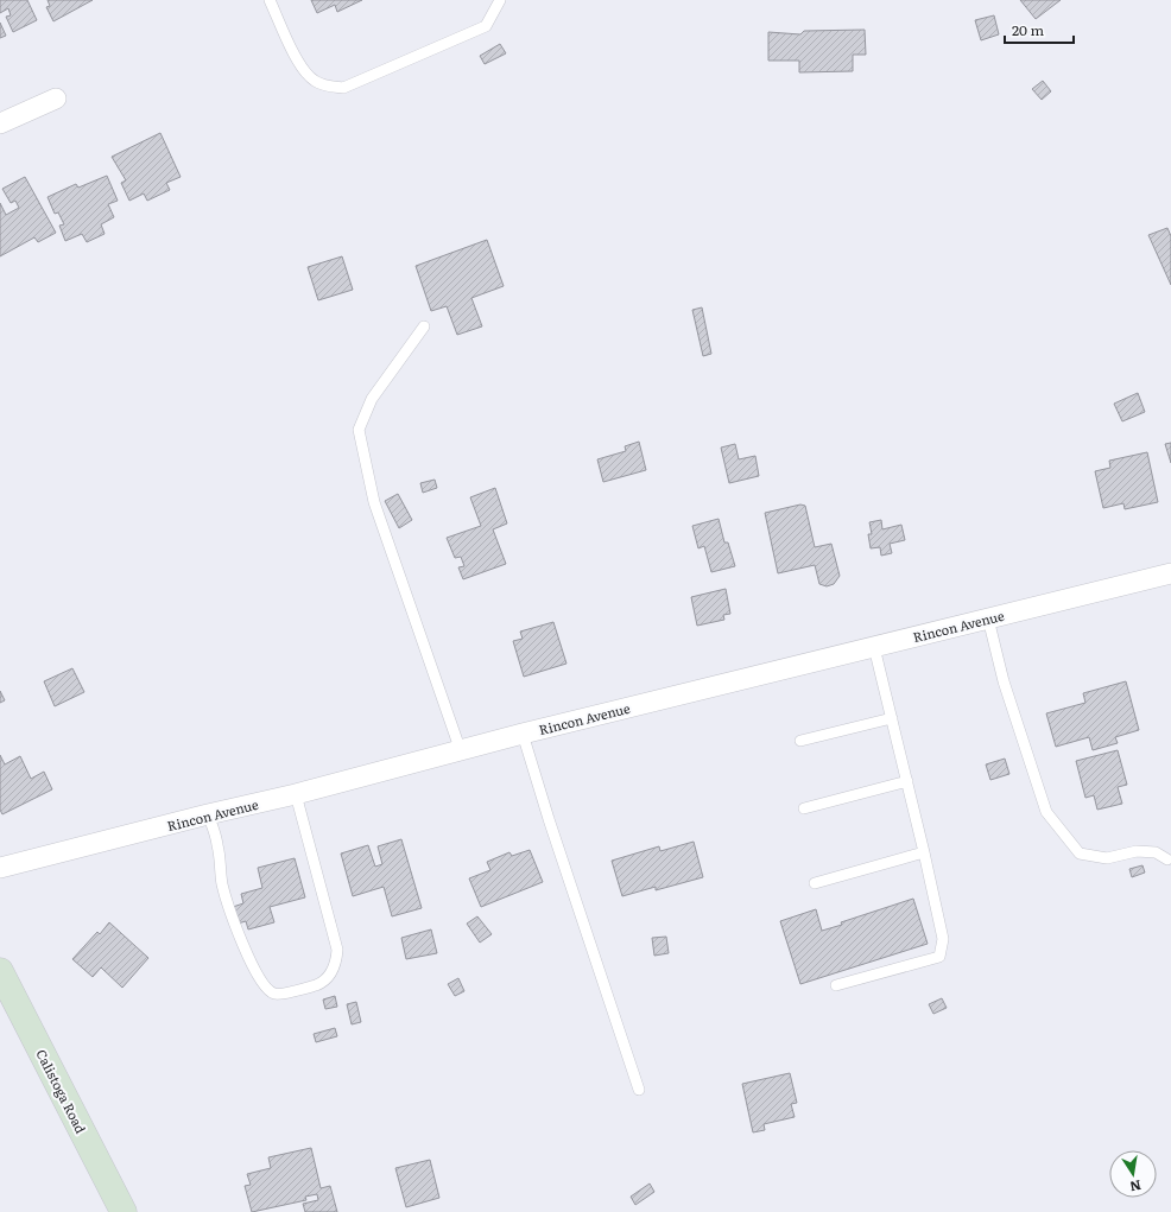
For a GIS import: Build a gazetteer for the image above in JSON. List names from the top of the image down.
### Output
{
  "streets": {
    "main road": ["Calistoga Road"],
    "street": ["Rincon Avenue"]
  },
  "scale_bar": "20 m",
  "north": "bottom"
}
